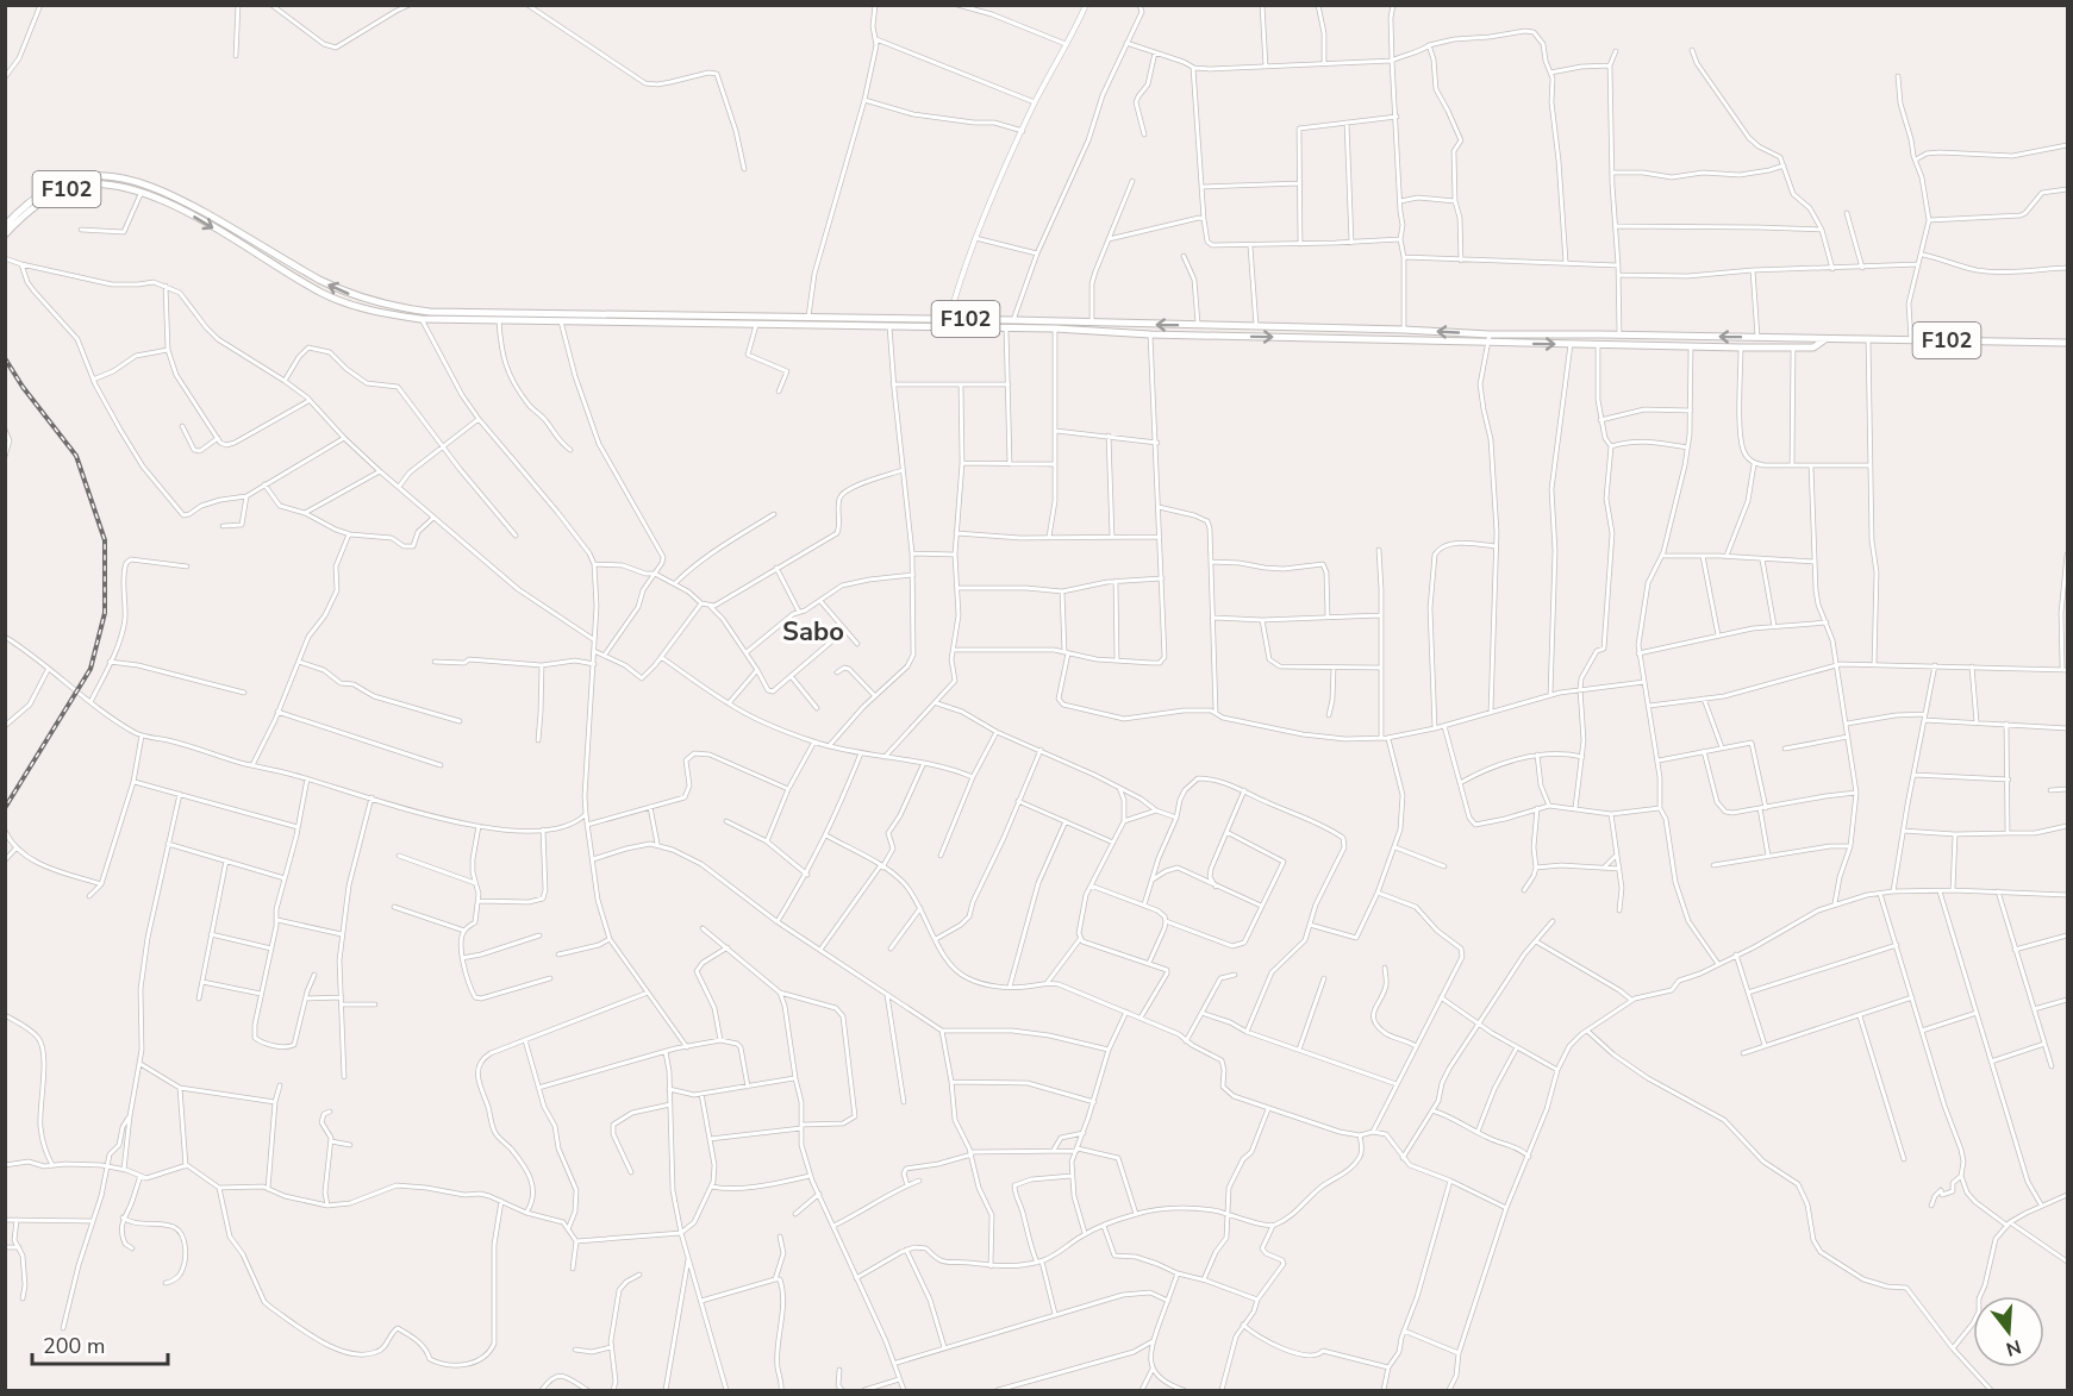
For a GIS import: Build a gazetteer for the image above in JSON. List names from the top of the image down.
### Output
{
  "streets": {
    "main road": ["F102"]
  },
  "districts": ["Sabo"],
  "scale_bar": "200 m",
  "north": "bottom"
}
